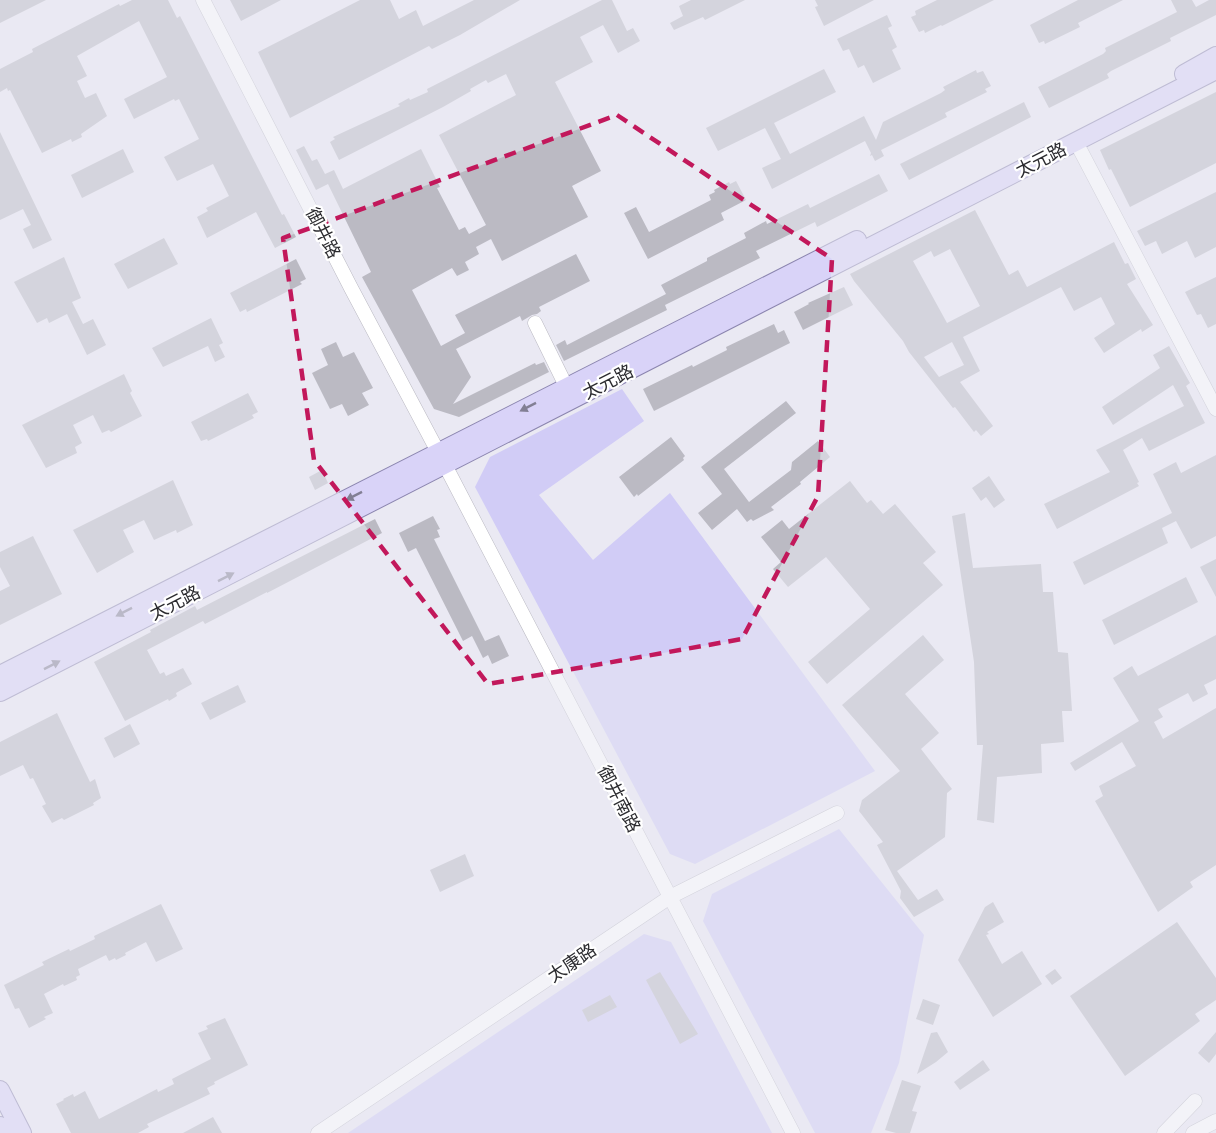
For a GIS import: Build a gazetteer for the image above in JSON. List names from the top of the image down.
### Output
{
  "streets": {
    "main road": ["太元路"],
    "street": ["御井路", "御井南路", "太康路"]
  },
  "crossings": [
    ["太元路", "御井路"],
    ["太元路", "御井南路"],
    ["御井路", "御井南路"],
    ["御井南路", "太康路"]
  ]
}
